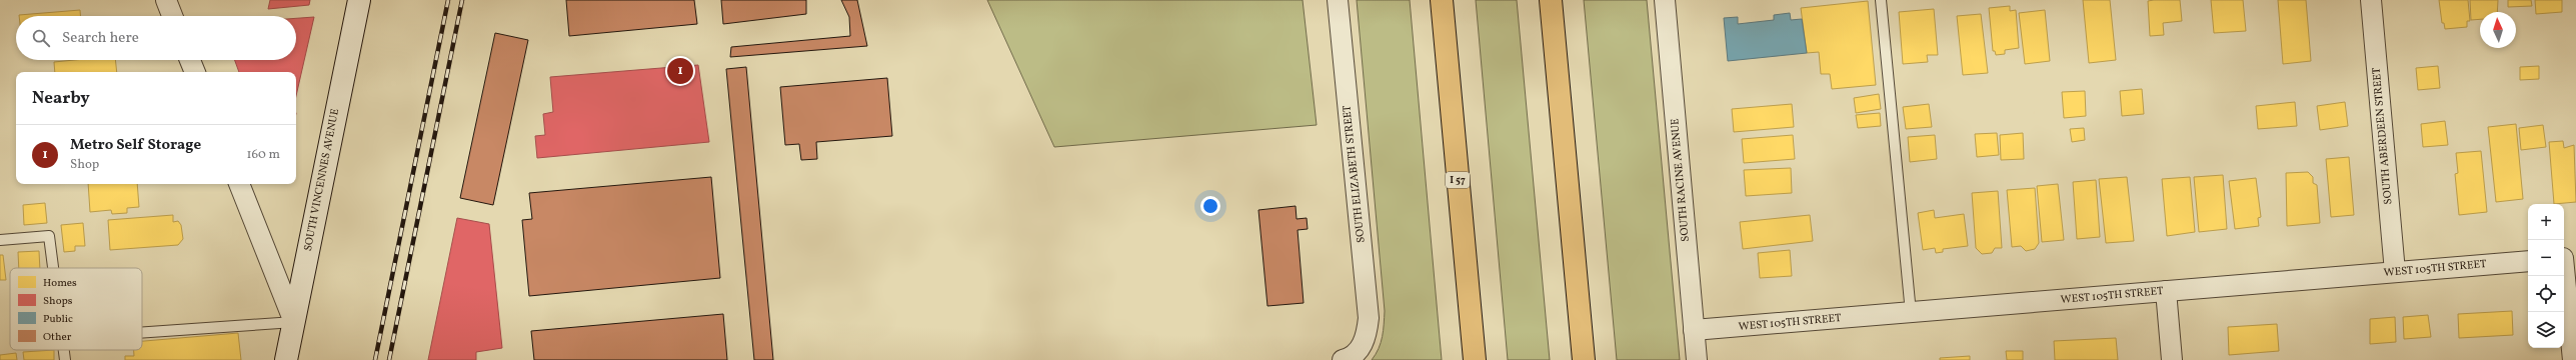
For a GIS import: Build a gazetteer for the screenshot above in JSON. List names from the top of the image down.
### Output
{
  "streets": {
    "highway": ["I 57"],
    "main road": ["SOUTH VINCENNES AVENUE"],
    "street": [
      "SOUTH ABERDEEN STREET",
      "SOUTH ELIZABETH STREET",
      "SOUTH RACINE AVENUE",
      "WEST 105TH STREET"
    ]
  },
  "crossings": [
    ["SOUTH ABERDEEN STREET", "WEST 105TH STREET"],
    ["SOUTH RACINE AVENUE", "WEST 105TH STREET"]
  ],
  "legend": [
    "Homes",
    "Shops",
    "Public",
    "Other"
  ],
  "north": "top",
  "page": {
    "search": "Search here",
    "pins": "1",
    "heading": "Nearby",
    "list": [
      {
        "mark": "1",
        "name": "Metro Self Storage",
        "note": "Shop",
        "value": "160 m"
      }
    ],
    "map_buttons": ["+", "−"]
  }
}
